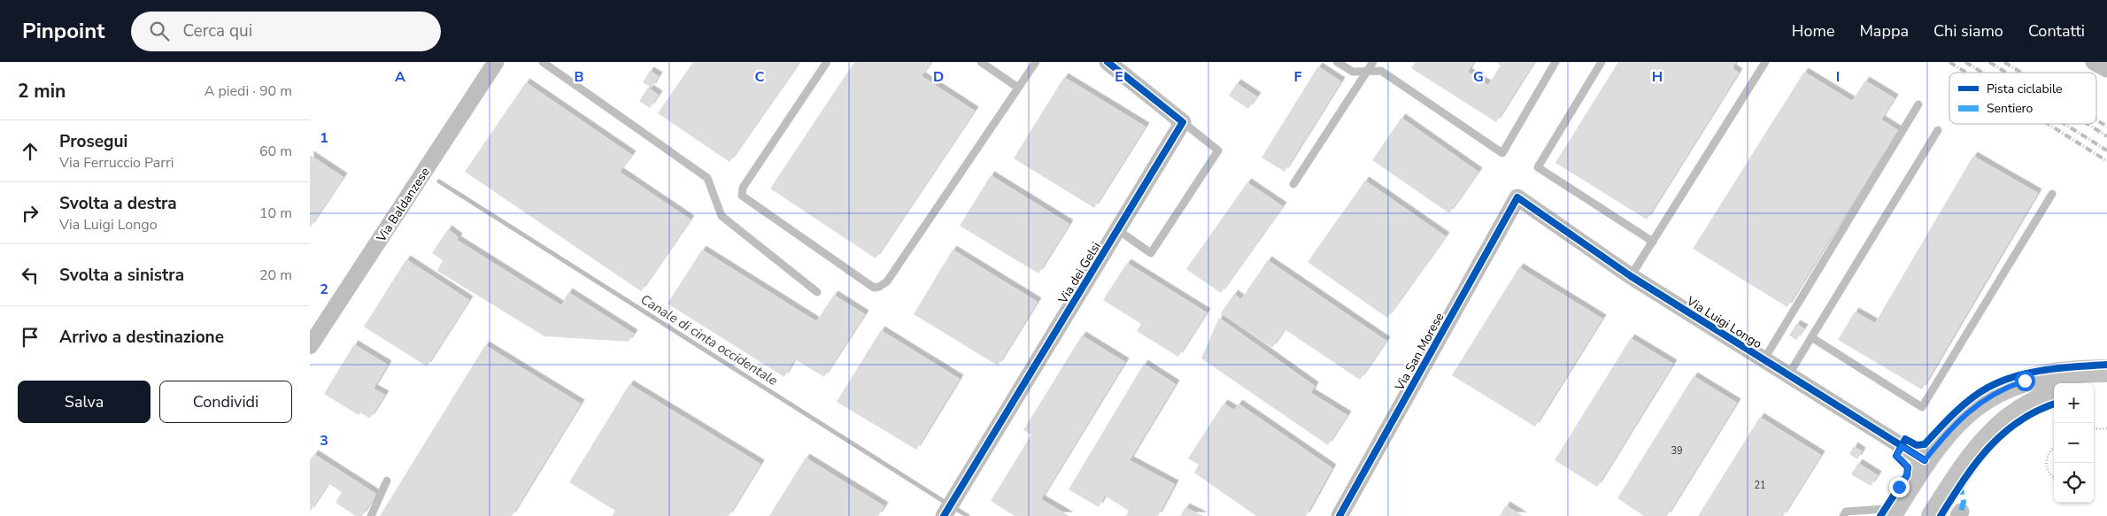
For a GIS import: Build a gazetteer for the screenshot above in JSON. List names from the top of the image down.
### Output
{
  "streets": {
    "street": [
      "Via Baldanzese",
      "Via dei Gelsi",
      "Via Luigi Longo",
      "Via San Morese"
    ]
  },
  "crossings": [
    ["Via Luigi Longo", "Via San Morese"]
  ],
  "water": ["Canale di cinta occidentale"],
  "house_numbers": ["39", "21"],
  "legend": ["Pista ciclabile", "Sentiero"],
  "page": {
    "header": "Pinpoint",
    "search": "Cerca qui",
    "nav": [
      "Home",
      "Mappa",
      "Chi siamo",
      "Contatti"
    ],
    "heading": ["2 min", "A piedi · 90 m"],
    "list": [
      ["Prosegui", "Via Ferruccio Parri", "60 m"],
      ["Svolta a destra", "Via Luigi Longo", "10 m"],
      ["Svolta a sinistra", "20 m"],
      "Arrivo a destinazione"
    ],
    "buttons": ["Salva", "Condividi"],
    "map_buttons": ["+", "−"]
  },
  "grid": {
    "columns": [
      "A",
      "B",
      "C",
      "D",
      "E",
      "F",
      "G",
      "H",
      "I"
    ],
    "rows": ["1", "2", "3"]
  }
}
